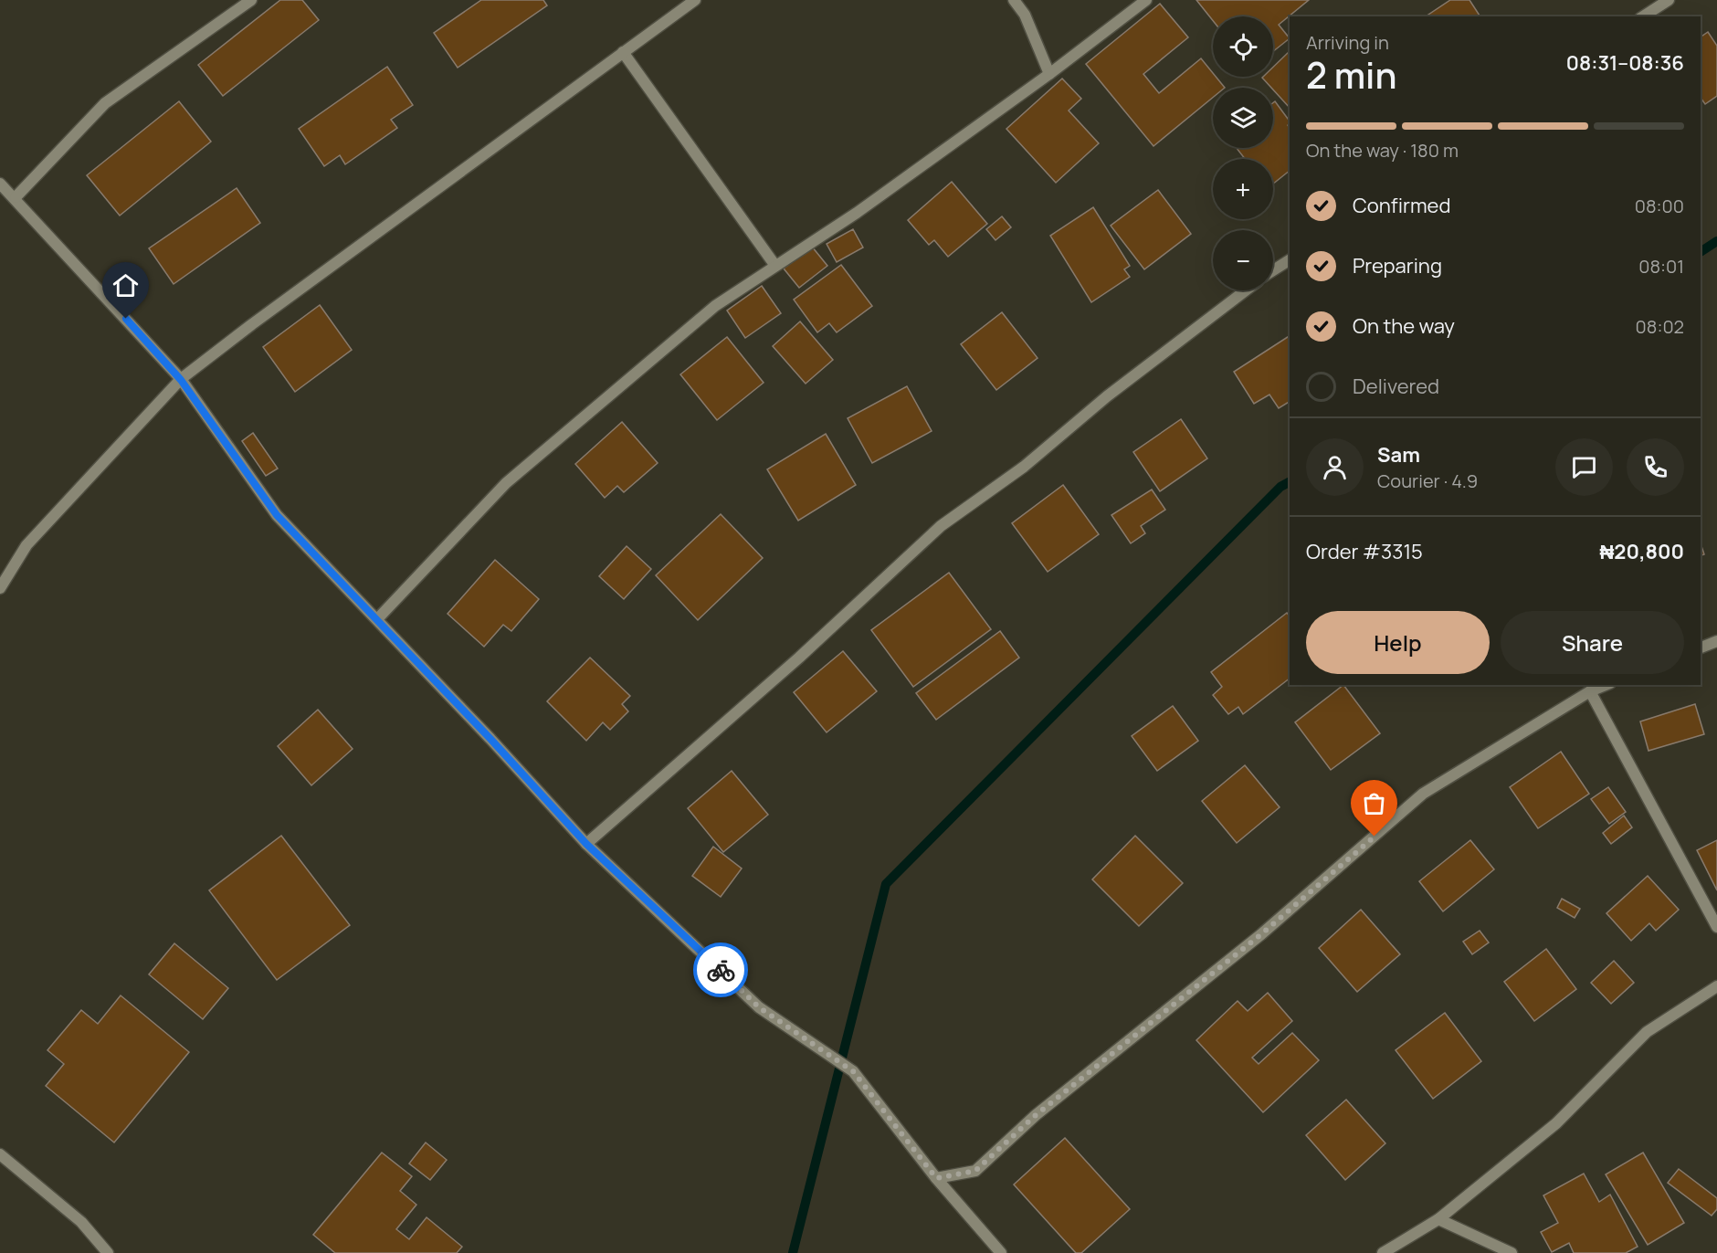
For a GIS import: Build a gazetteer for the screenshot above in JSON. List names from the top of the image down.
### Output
{
  "page": {
    "map_buttons": ["+", "−"],
    "heading": ["2 min", "Arriving in", "08:31–08:36"],
    "panel": [
      "Sam",
      "Courier · 4.9",
      "Order #3315",
      "₦20,800"
    ],
    "bar": "On the way · 180 m",
    "list": [
      ["Confirmed", "08:00"],
      ["Preparing", "08:01"],
      ["On the way", "08:02"],
      "Delivered"
    ],
    "buttons": ["Help", "Share"]
  }
}
